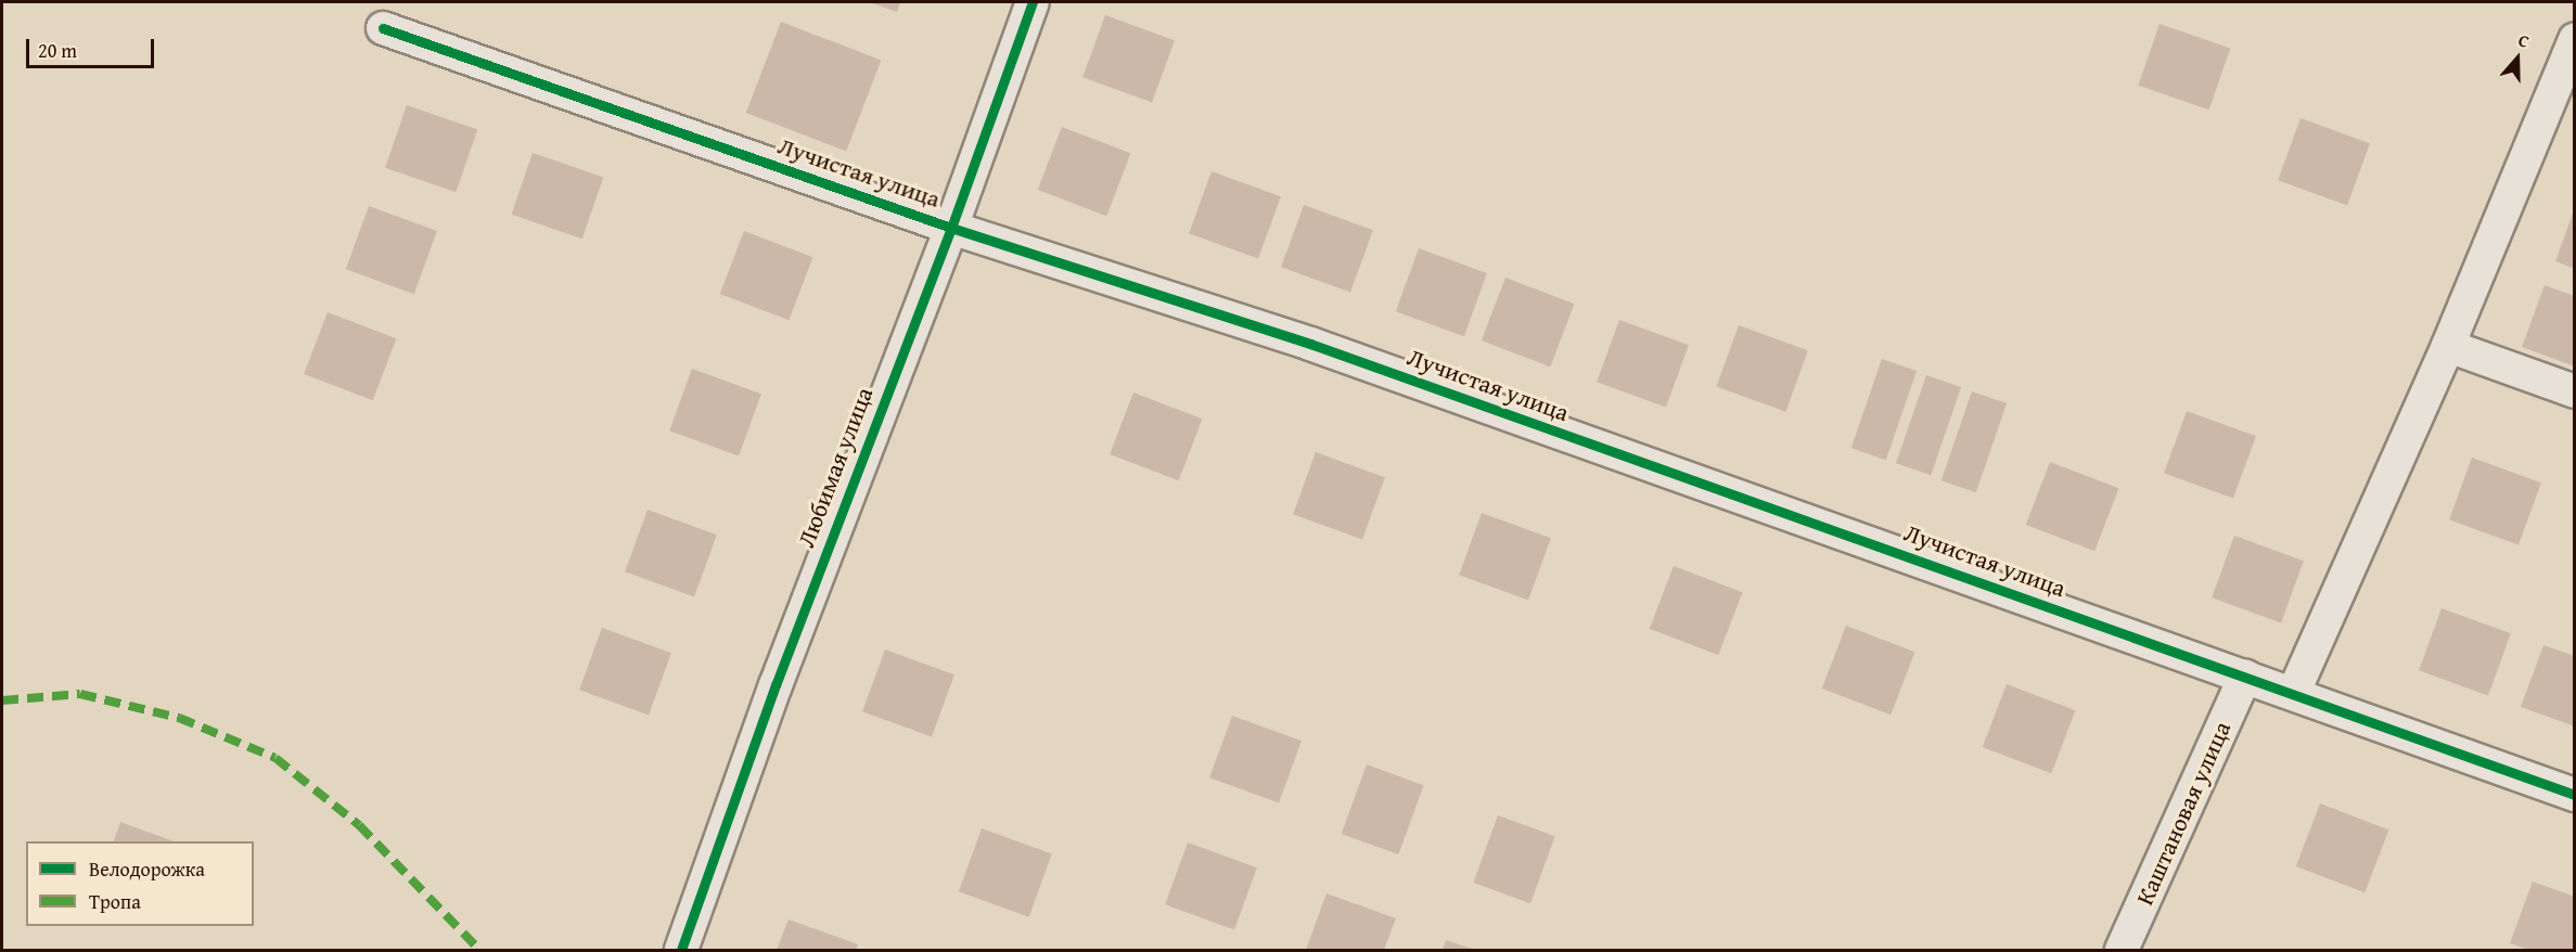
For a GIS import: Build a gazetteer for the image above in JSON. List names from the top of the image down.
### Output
{
  "streets": {
    "street": ["Лучистая улица", "Любимая улица", "Каштановая улица"]
  },
  "crossings": [
    ["Лучистая улица", "Любимая улица"],
    ["Лучистая улица", "Каштановая улица"]
  ],
  "legend": ["Велодорожка", "Тропа"],
  "scale_bar": "20 m",
  "north": "top"
}
